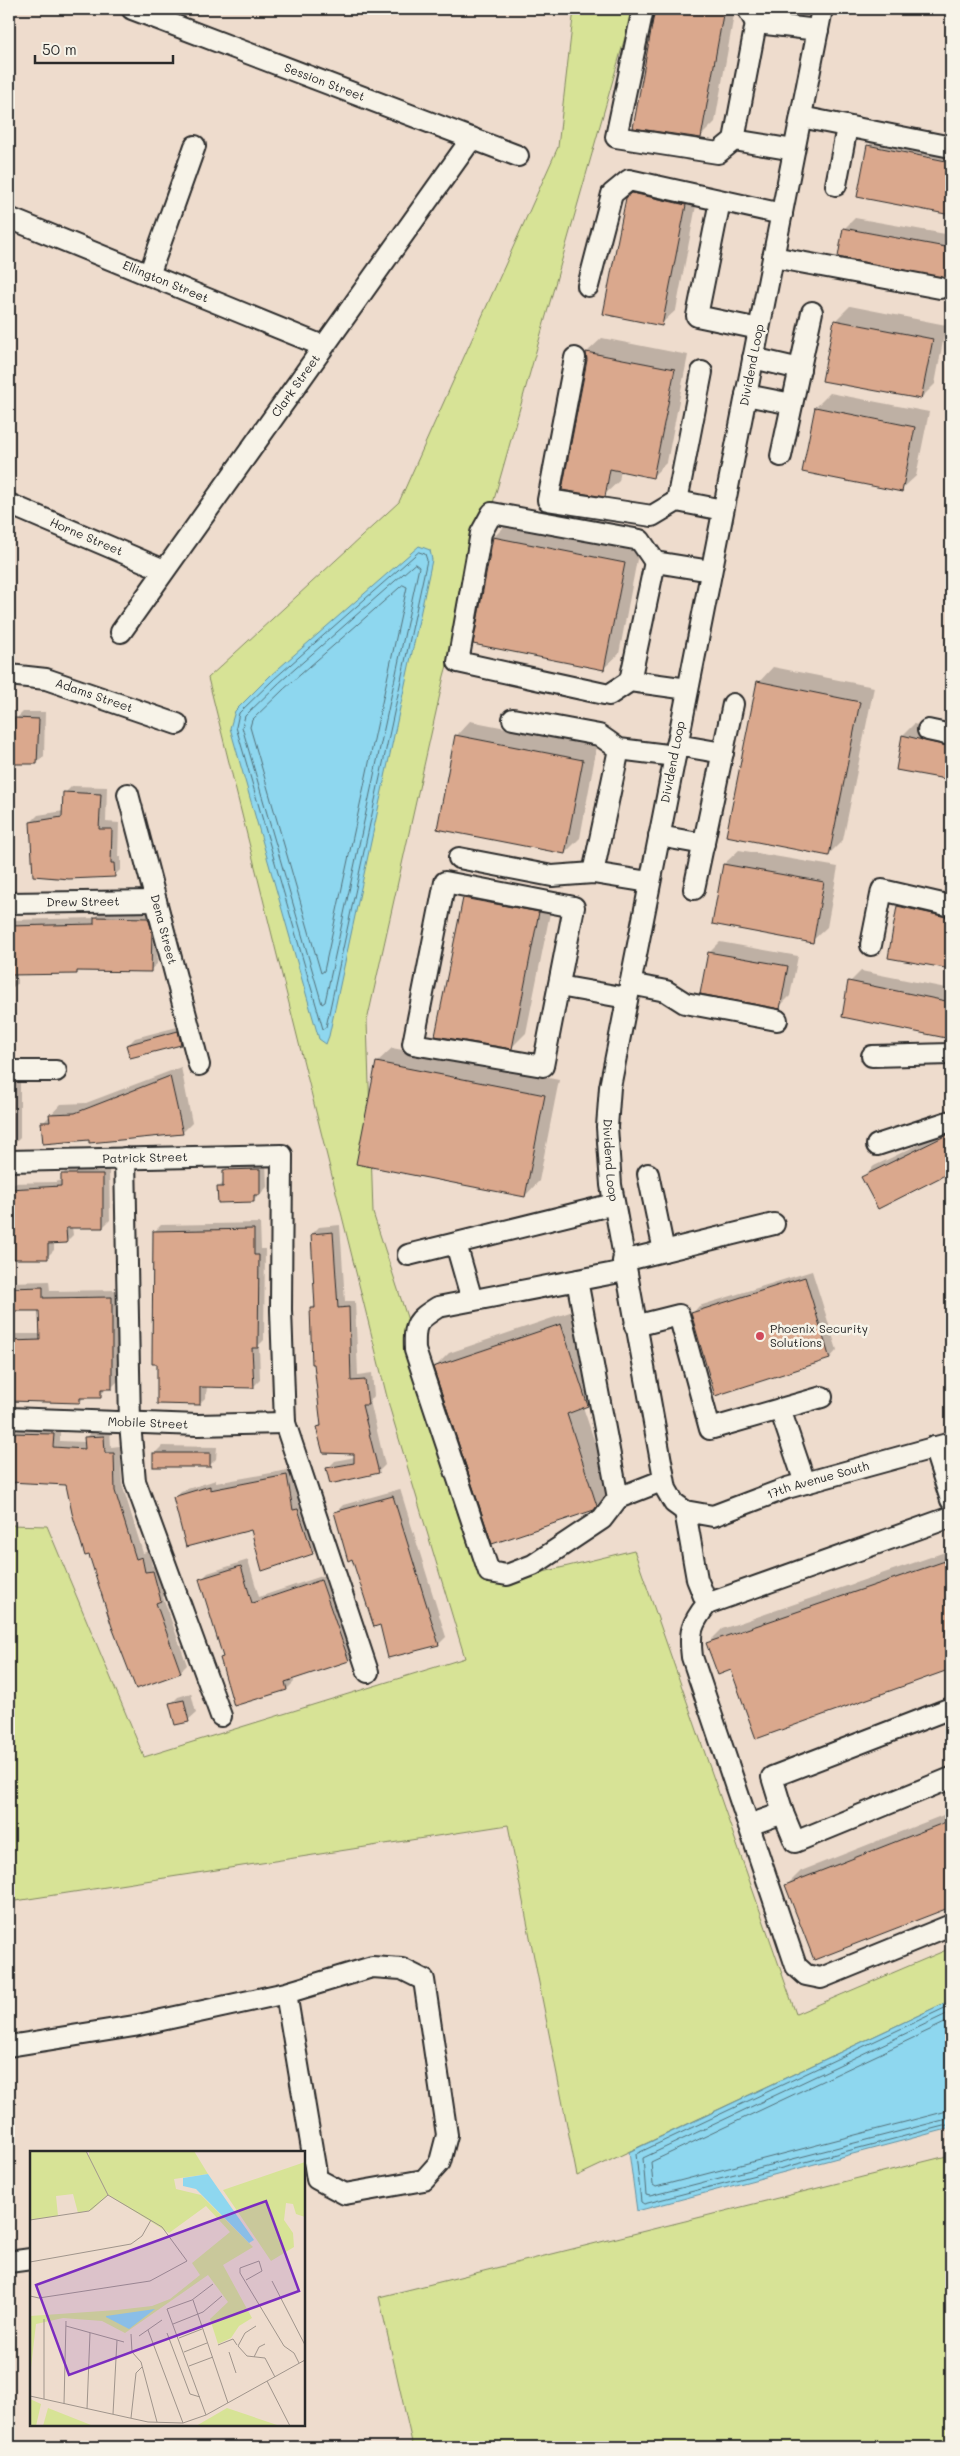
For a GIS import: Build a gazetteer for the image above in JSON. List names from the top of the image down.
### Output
{
  "streets": {
    "street": [
      "Session Street",
      "Ellington Street",
      "Dividend Loop",
      "Clark Street",
      "Horne Street",
      "Adams Street",
      "Drew Street",
      "Dena Street",
      "Patrick Street",
      "Mobile Street",
      "17th Avenue South"
    ]
  },
  "crossings": [
    ["Session Street", "Clark Street"],
    ["Ellington Street", "Clark Street"],
    ["Dividend Loop", "17th Avenue South"],
    ["Clark Street", "Horne Street"],
    ["Drew Street", "Dena Street"],
    ["Patrick Street", "Mobile Street"]
  ],
  "places": ["Phoenix Security Solutions"],
  "scale_bar": "50 m"
}
